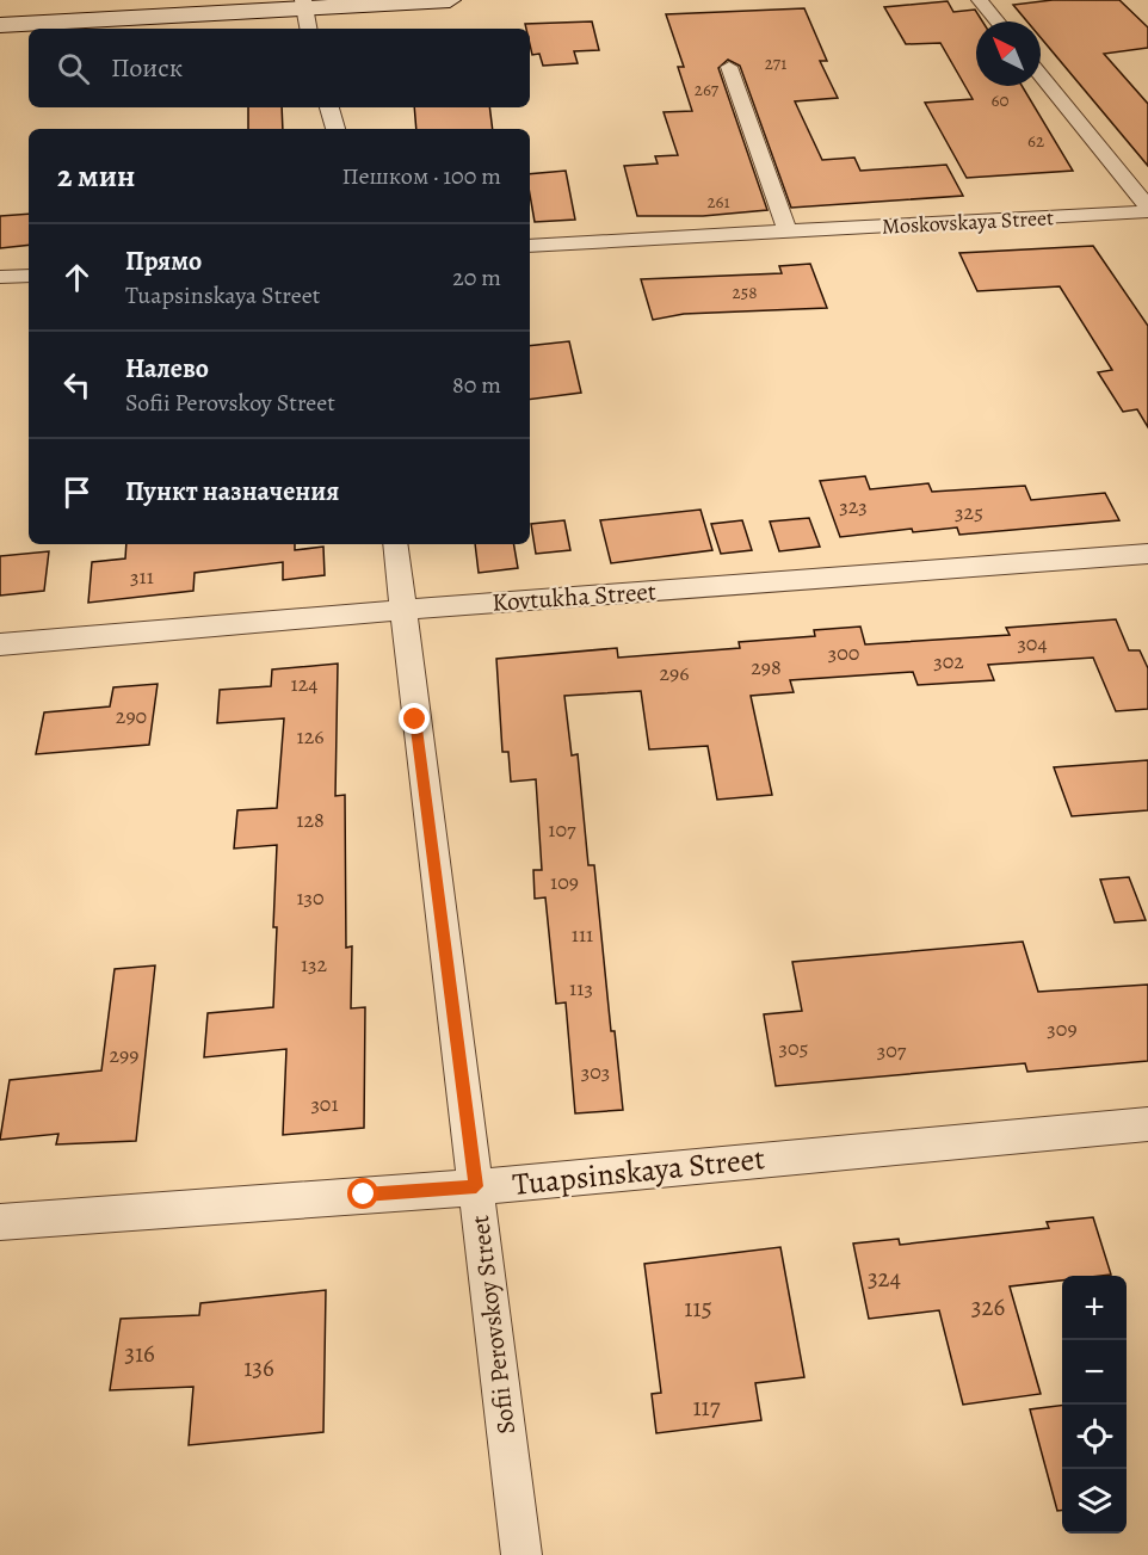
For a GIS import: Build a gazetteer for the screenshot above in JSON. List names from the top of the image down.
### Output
{
  "streets": {
    "street": [
      "Moskovskaya Street",
      "Kovtukha Street",
      "Tuapsinskaya Street",
      "Sofii Perovskoy Street"
    ]
  },
  "crossings": [
    ["Kovtukha Street", "Sofii Perovskoy Street"],
    ["Tuapsinskaya Street", "Sofii Perovskoy Street"]
  ],
  "house_numbers": [
    "271",
    "267",
    "60",
    "62",
    "261",
    "258",
    "323",
    "325",
    "311",
    "304",
    "300",
    "302",
    "298",
    "296",
    "124",
    "290",
    "126",
    "128",
    "107",
    "109",
    "130",
    "111",
    "132",
    "113",
    "309",
    "305",
    "307",
    "299",
    "303",
    "301",
    "324",
    "326",
    "115",
    "316",
    "136",
    "117"
  ],
  "north": "top left",
  "page": {
    "search": "Поиск",
    "heading": ["2 мин", "Пешком · 100 m"],
    "list": [
      ["Прямо", "Tuapsinskaya Street", "20 m"],
      ["Налево", "Sofii Perovskoy Street", "80 m"],
      "Пункт назначения"
    ],
    "map_buttons": ["+", "−"]
  }
}
